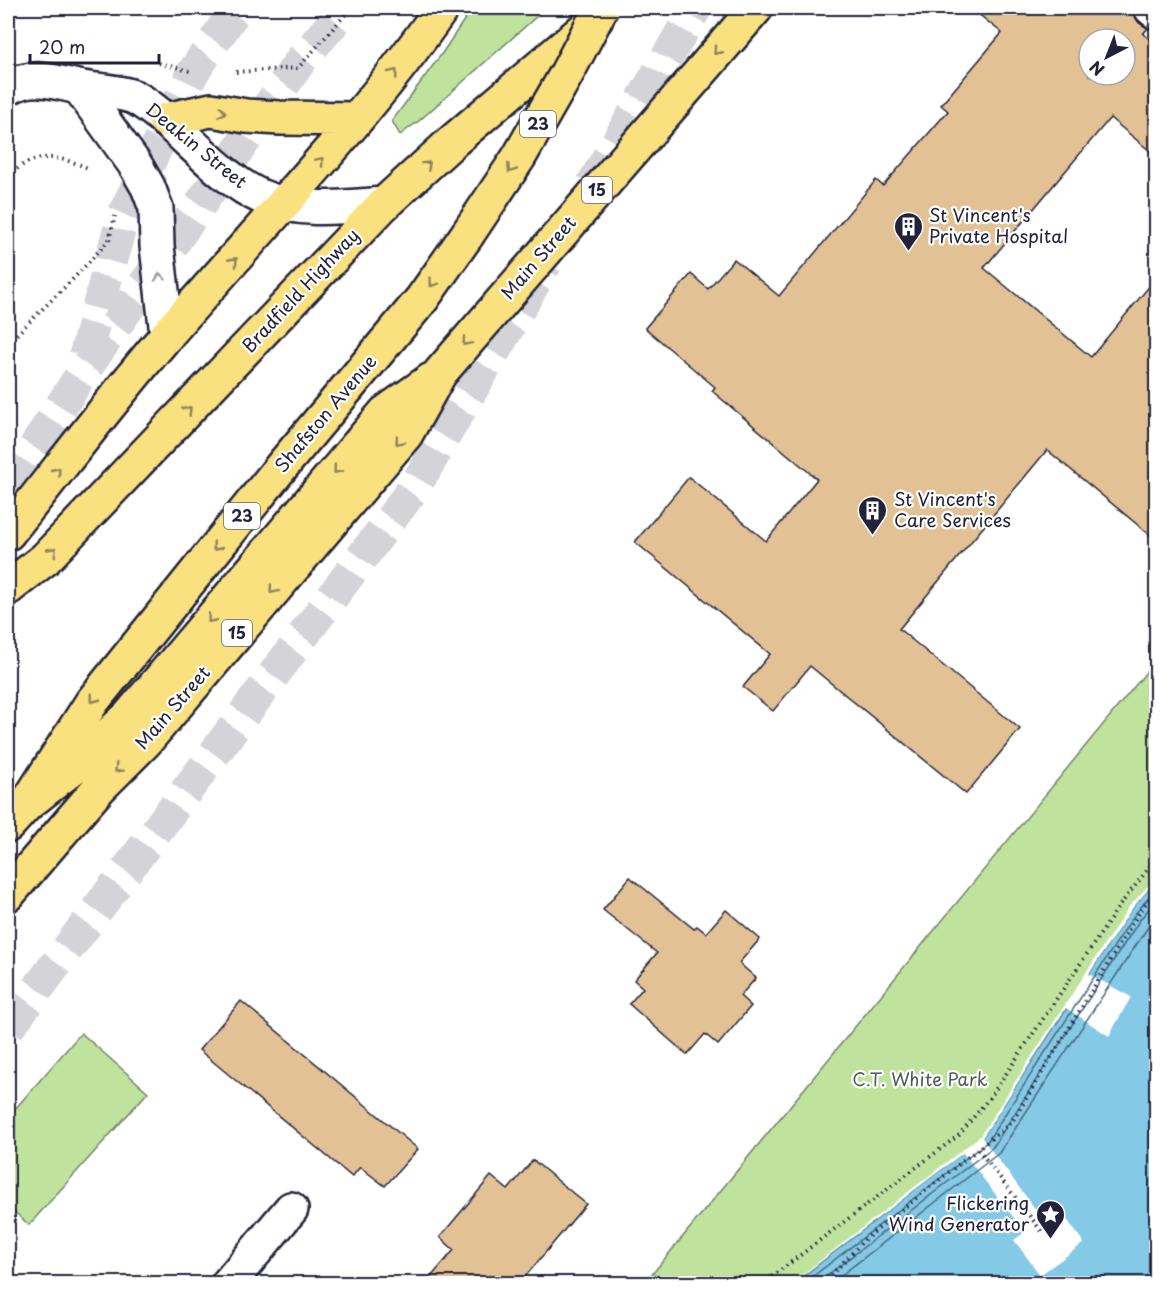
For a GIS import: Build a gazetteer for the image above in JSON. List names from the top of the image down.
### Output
{
  "streets": {
    "main road": [
      "23",
      "15",
      "Main Street",
      "Bradfield Highway",
      "Shafston Avenue"
    ],
    "street": ["Deakin Street"]
  },
  "crossings": [
    ["Deakin Street", "Bradfield Highway"],
    ["Main Street", "Shafston Avenue"]
  ],
  "parks": ["C.T. White Park"],
  "places": {
    "building": ["St Vincent's Private Hospital", "St Vincent's Care Services"],
    "place": ["Flickering Wind Generator"]
  },
  "scale_bar": "20 m",
  "north": "bottom left"
}
